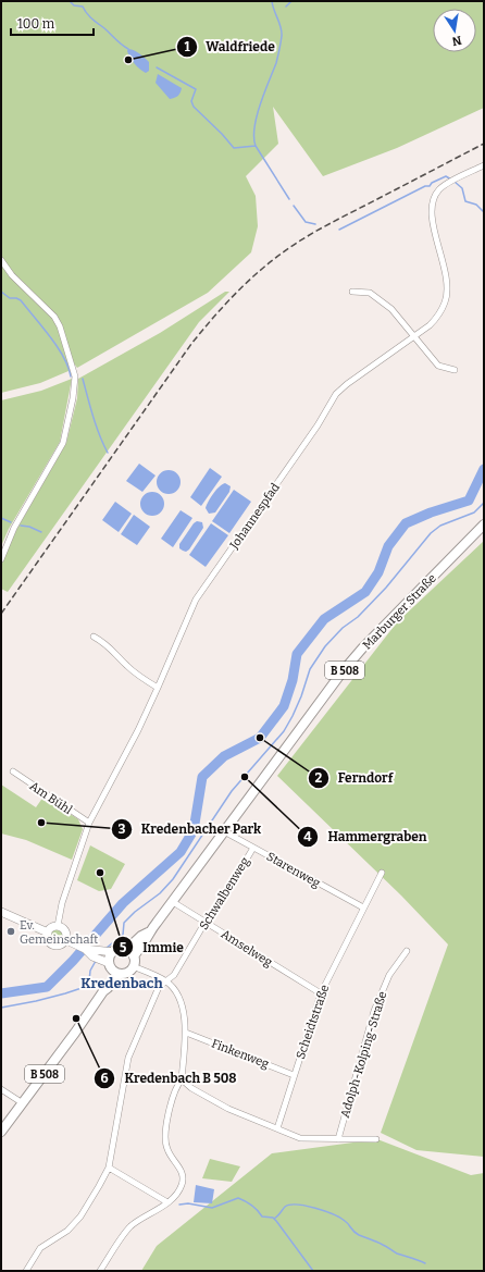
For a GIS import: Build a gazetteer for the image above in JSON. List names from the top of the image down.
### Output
{
  "streets": {
    "main road": ["Marburger Straße", "B 508"],
    "street": [
      "Johannespfad",
      "Am Bühl",
      "Starenweg",
      "Schwalbenweg",
      "Amselweg",
      "Scheidtstraße",
      "Finkenweg",
      "Adolph-Kolping-Straße"
    ]
  },
  "crossings": [
    ["Johannespfad", "Am Bühl"],
    ["Marburger Straße", "B 508"],
    ["Marburger Straße", "Starenweg"],
    ["Marburger Straße", "Amselweg"],
    ["Starenweg", "Schwalbenweg"],
    ["Starenweg", "Scheidtstraße"],
    ["Schwalbenweg", "Amselweg"],
    ["Amselweg", "Scheidtstraße"],
    ["Scheidtstraße", "Finkenweg"]
  ],
  "districts": ["Kredenbach"],
  "places": [
    "Waldfriede",
    "Ferndorf",
    "Hammergraben",
    "Kredenbacher Park",
    "Immie",
    "Ev. Gemeinschaft",
    "Kredenbach B 508"
  ],
  "scale_bar": "100 m",
  "north": "bottom"
}
